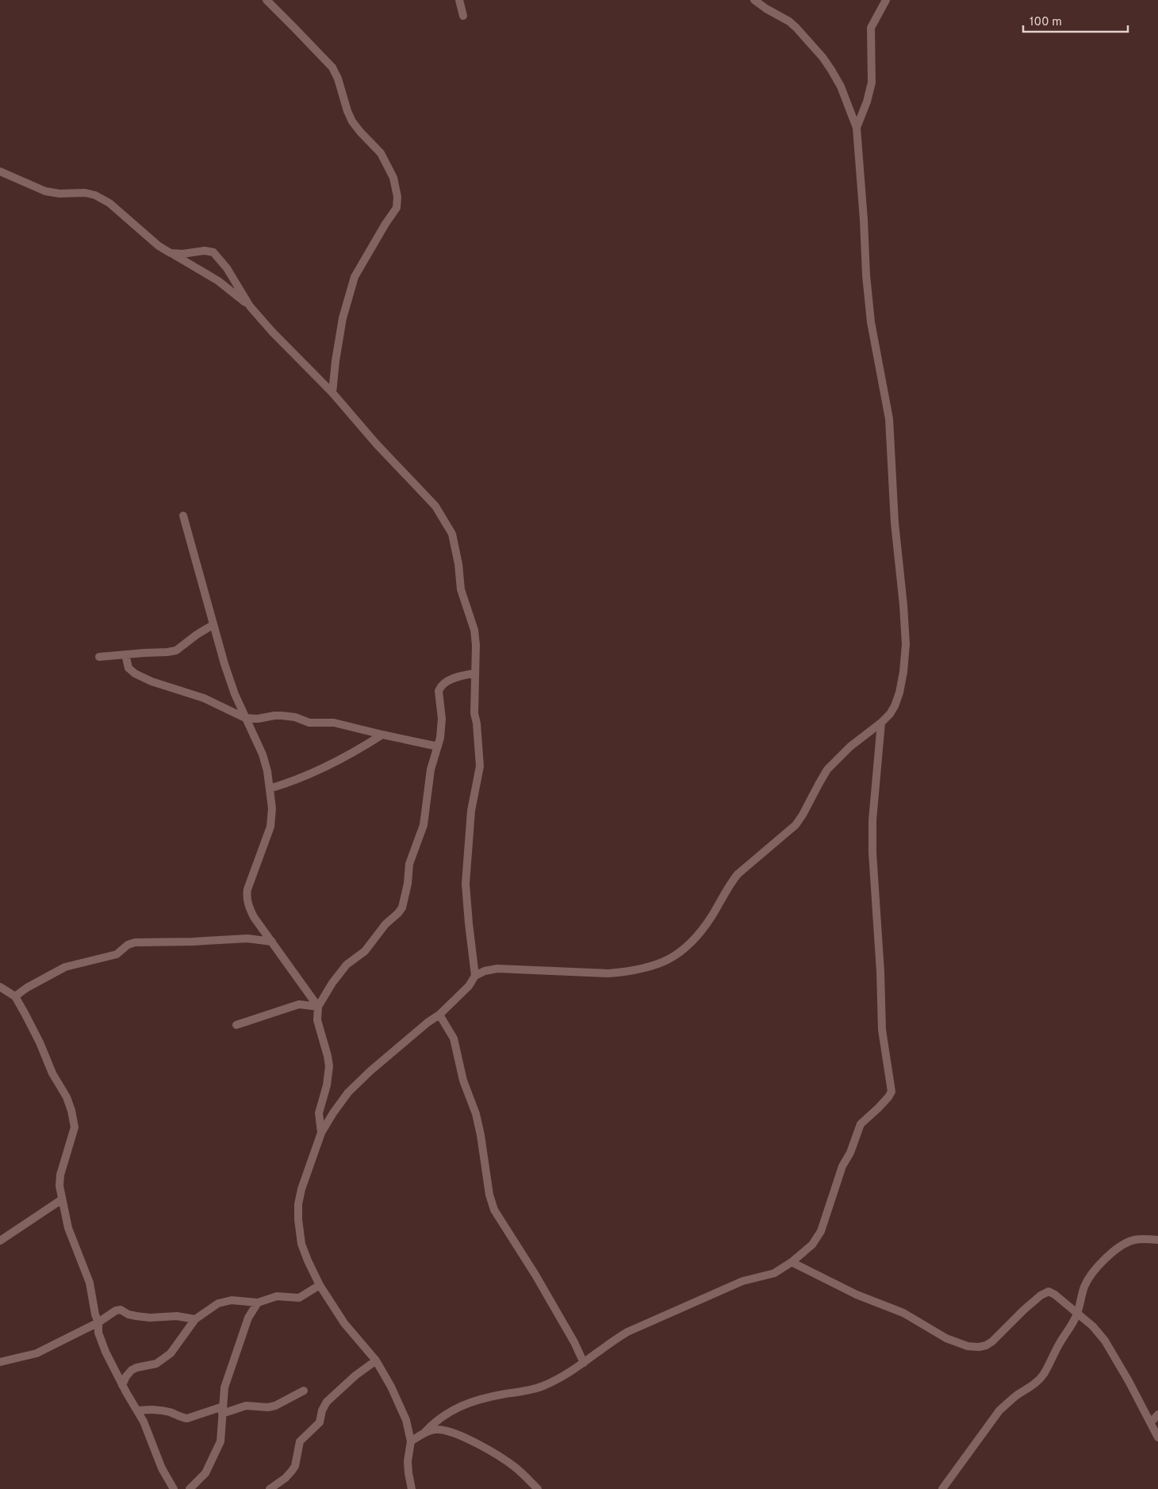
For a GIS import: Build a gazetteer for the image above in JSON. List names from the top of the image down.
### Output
{
  "scale_bar": "100 m"
}
